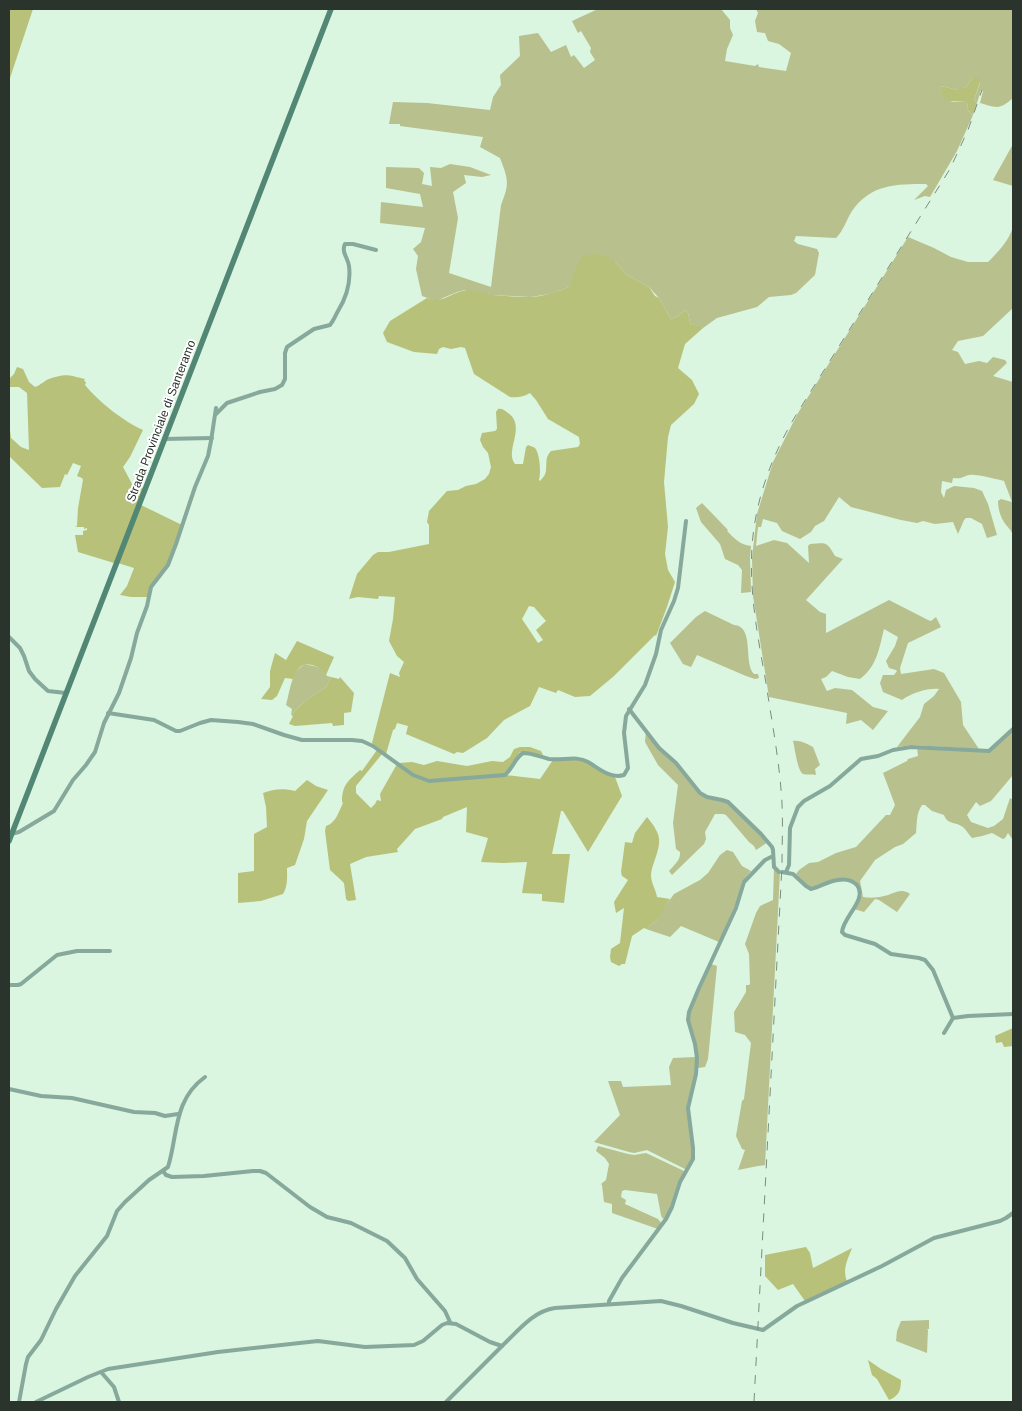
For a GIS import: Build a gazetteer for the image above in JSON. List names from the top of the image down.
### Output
{
  "streets": {
    "main road": ["Strada Provinciale di Santeramo"]
  }
}
